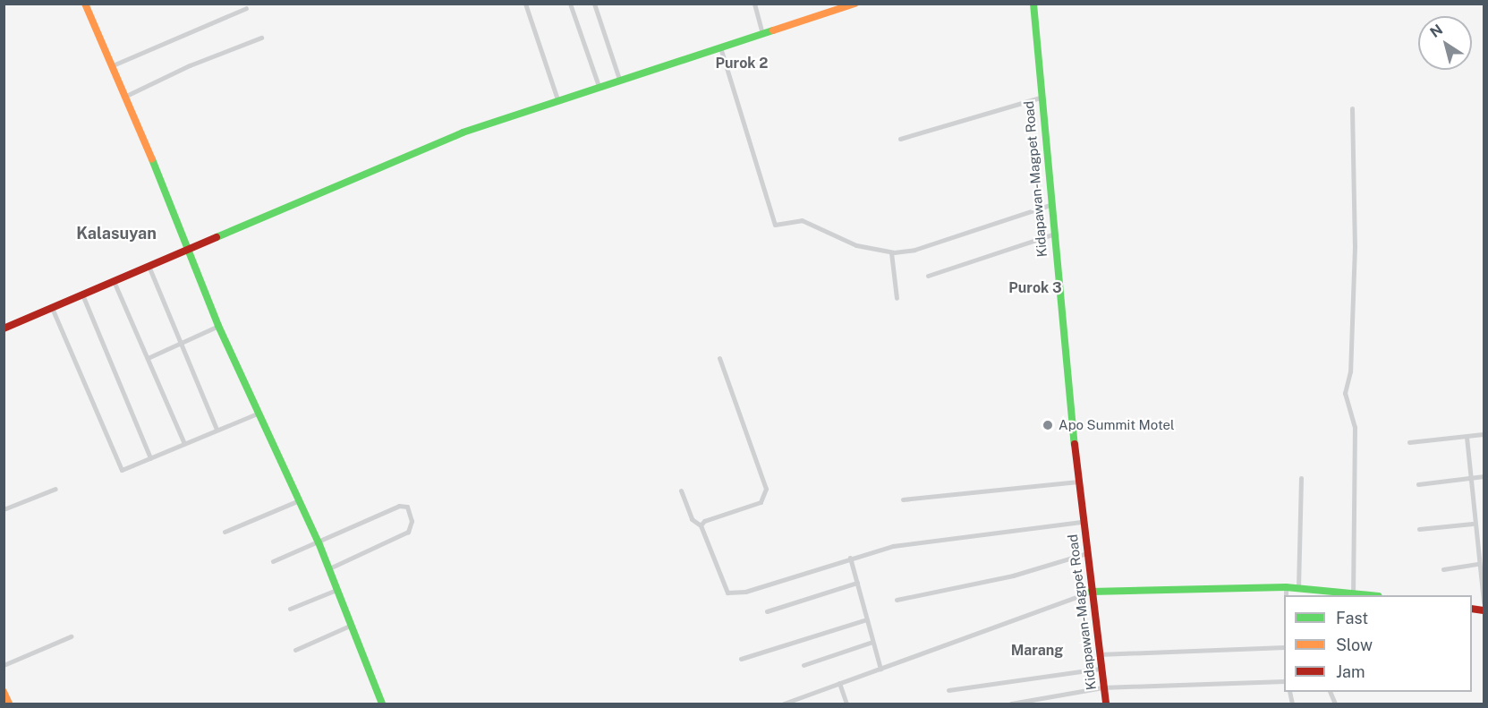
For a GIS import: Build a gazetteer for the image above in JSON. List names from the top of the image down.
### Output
{
  "streets": {
    "street": ["Kidapawan-Magpet Road"]
  },
  "districts": [
    "Purok 2",
    "Kalasuyan",
    "Purok 3",
    "Marang"
  ],
  "places": ["Apo Summit Motel"],
  "legend": ["Fast", "Slow", "Jam"],
  "north": "top left"
}
